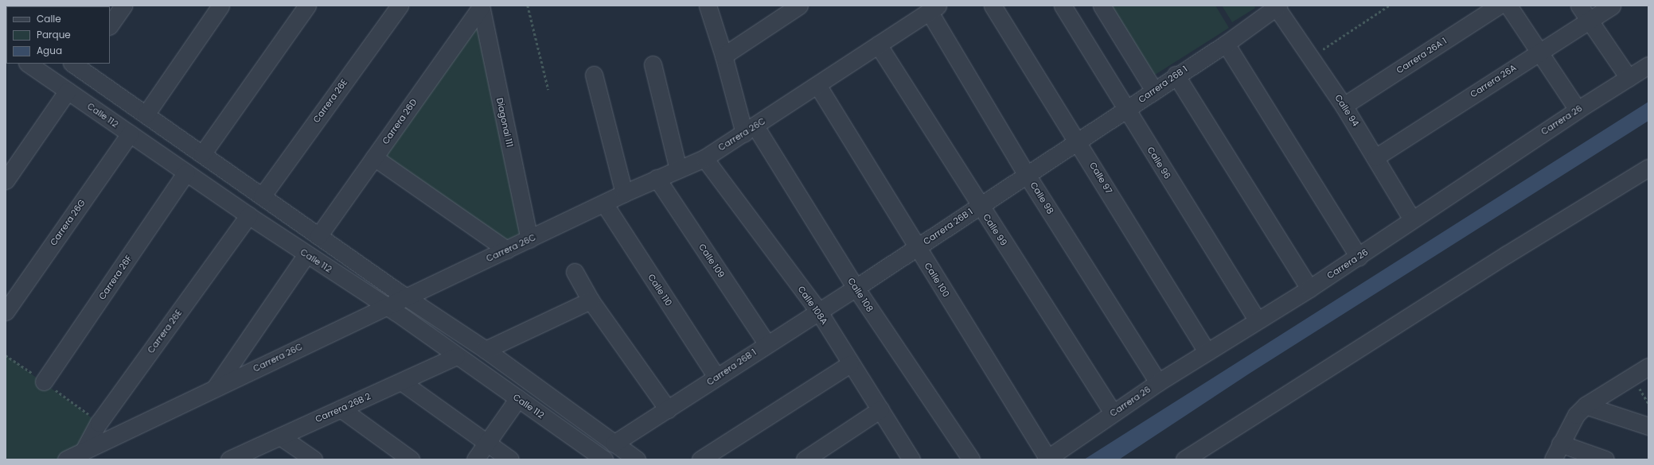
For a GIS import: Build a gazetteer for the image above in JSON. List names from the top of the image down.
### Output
{
  "streets": {
    "street": [
      "Carrera 26A 1",
      "Carrera 26A",
      "Carrera 26B 1",
      "Carrera 26E",
      "Calle 94",
      "Calle 112",
      "Carrera 26",
      "Carrera 26D",
      "Diagonal 111",
      "Carrera 26C",
      "Calle 96",
      "Calle 97",
      "Calle 98",
      "Carrera 26G",
      "Calle 99",
      "Calle 109",
      "Carrera 26F",
      "Calle 100",
      "Calle 110",
      "Calle 108",
      "Calle 108A",
      "Carrera 26B 2"
    ]
  },
  "crossings": [
    ["Carrera 26A 1", "Calle 94"],
    ["Carrera 26A", "Calle 94"],
    ["Carrera 26B 1", "Calle 94"],
    ["Carrera 26B 1", "Calle 96"],
    ["Carrera 26B 1", "Calle 97"],
    ["Carrera 26B 1", "Calle 98"],
    ["Carrera 26B 1", "Calle 99"],
    ["Carrera 26B 1", "Calle 109"],
    ["Carrera 26B 1", "Calle 100"],
    ["Carrera 26B 1", "Calle 110"],
    ["Carrera 26B 1", "Calle 108"],
    ["Carrera 26B 1", "Calle 108A"],
    ["Carrera 26E", "Calle 112"],
    ["Carrera 26E", "Carrera 26C"],
    ["Calle 94", "Carrera 26"],
    ["Calle 112", "Carrera 26C"],
    ["Calle 112", "Carrera 26G"],
    ["Calle 112", "Carrera 26F"],
    ["Calle 112", "Carrera 26B 2"],
    ["Carrera 26", "Calle 96"],
    ["Carrera 26", "Calle 97"],
    ["Carrera 26", "Calle 98"],
    ["Carrera 26", "Calle 99"],
    ["Carrera 26", "Calle 100"],
    ["Carrera 26D", "Diagonal 111"],
    ["Diagonal 111", "Carrera 26C"],
    ["Carrera 26C", "Calle 98"],
    ["Carrera 26C", "Calle 99"],
    ["Carrera 26C", "Calle 109"],
    ["Carrera 26C", "Calle 100"],
    ["Carrera 26C", "Calle 110"],
    ["Carrera 26C", "Calle 108"],
    ["Carrera 26C", "Calle 108A"]
  ],
  "legend": ["Calle", "Parque", "Agua"]
}
